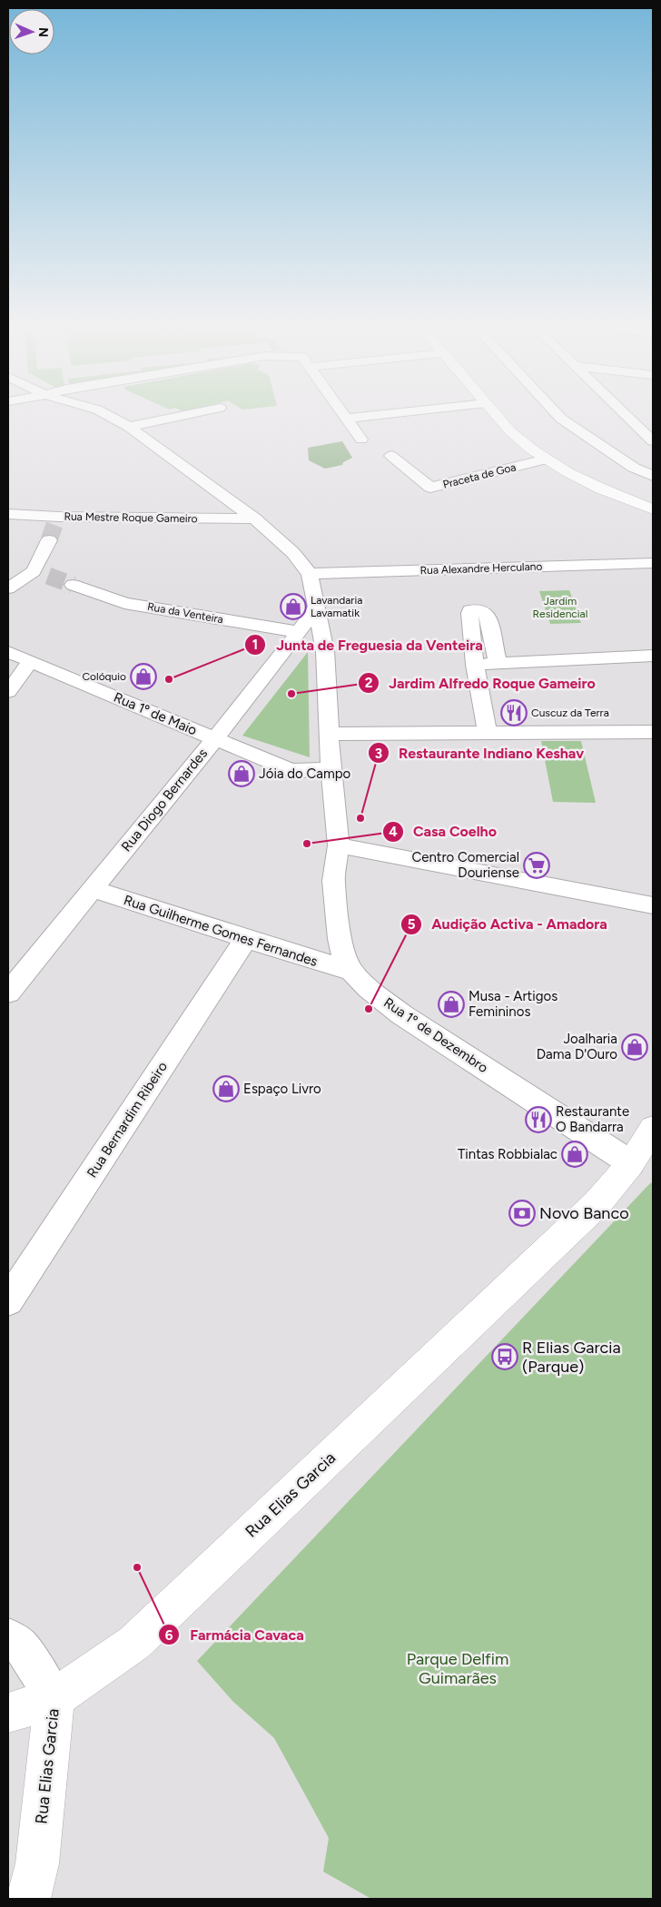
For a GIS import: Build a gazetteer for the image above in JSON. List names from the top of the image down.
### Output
{
  "streets": {
    "street": [
      "Praceta de Goa",
      "Rua Mestre Roque Gameiro",
      "Rua Alexandre Herculano",
      "Rua da Venteira",
      "Rua 1º de Maio",
      "Rua Diogo Bernardes",
      "Rua Guilherme Gomes Fernandes",
      "Rua 1º de Dezembro",
      "Rua Bernardim Ribeiro",
      "Rua Elias Garcia"
    ]
  },
  "crossings": [
    ["Rua Mestre Roque Gameiro", "Rua 1º de Dezembro"],
    ["Rua Alexandre Herculano", "Rua 1º de Dezembro"],
    ["Rua da Venteira", "Rua Diogo Bernardes"],
    ["Rua 1º de Maio", "Rua Diogo Bernardes"],
    ["Rua 1º de Maio", "Rua 1º de Dezembro"],
    ["Rua Diogo Bernardes", "Rua Guilherme Gomes Fernandes"],
    ["Rua Diogo Bernardes", "Rua 1º de Dezembro"],
    ["Rua Guilherme Gomes Fernandes", "Rua 1º de Dezembro"],
    ["Rua Guilherme Gomes Fernandes", "Rua Bernardim Ribeiro"],
    ["Rua 1º de Dezembro", "Rua Elias Garcia"]
  ],
  "parks": ["Jardim Residencial", "Parque Delfim Guimarães"],
  "places": {
    "shop": [
      "Lavandaria Lavamatik",
      "Colóquio",
      "Jóia do Campo",
      "Musa - Artigos Femininos",
      "Joalharia Dama D'Ouro",
      "Espaço Livro",
      "Tintas Robbialac"
    ],
    "other": [
      "Junta de Freguesia da Venteira",
      "Jardim Alfredo Roque Gameiro",
      "Restaurante Indiano Keshav",
      "Casa Coelho",
      "Audição Activa - Amadora",
      "Farmácia Cavaca"
    ],
    "restaurant": ["Cuscuz da Terra", "Restaurante O Bandarra"],
    "supermarket": ["Centro Comercial Douriense"],
    "bank": ["Novo Banco"],
    "bus stop": ["R Elias Garcia (Parque)"]
  },
  "north": "right"
}
